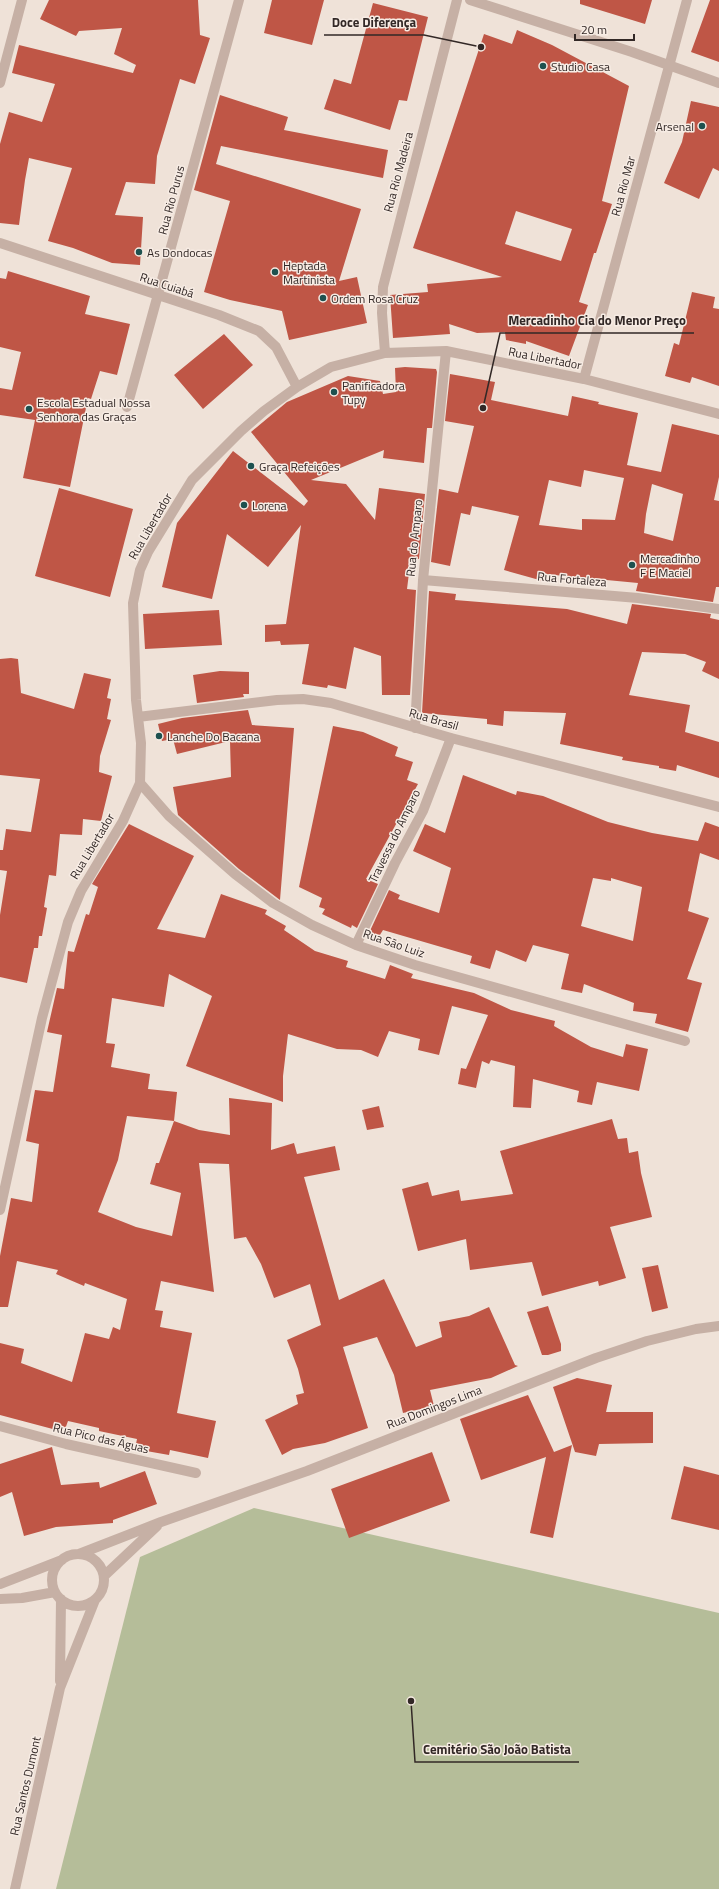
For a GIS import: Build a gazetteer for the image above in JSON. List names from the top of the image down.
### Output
{
  "streets": {
    "street": [
      "Rua Rio Madeira",
      "Rua Rio Mar",
      "Rua Rio Purus",
      "Rua Cuiabá",
      "Rua Libertador",
      "Rua do Amparo",
      "Rua Fortaleza",
      "Rua Brasil",
      "Travessa do Amparo",
      "Rua São Luiz",
      "Rua Domingos Lima",
      "Rua Pico das Águas",
      "Rua Santos Dumont"
    ]
  },
  "crossings": [
    ["Rua Rio Madeira", "Rua Libertador"],
    ["Rua Rio Mar", "Rua Libertador"],
    ["Rua Rio Purus", "Rua Cuiabá"],
    ["Rua Cuiabá", "Rua Libertador"],
    ["Rua Libertador", "Rua do Amparo"],
    ["Rua Libertador", "Rua Brasil"],
    ["Rua Libertador", "Rua São Luiz"],
    ["Rua do Amparo", "Rua Fortaleza"],
    ["Rua do Amparo", "Rua Brasil"],
    ["Rua Brasil", "Travessa do Amparo"],
    ["Travessa do Amparo", "Rua São Luiz"],
    ["Rua Domingos Lima", "Rua Santos Dumont"]
  ],
  "places": [
    "Doce Diferença",
    "Studio Casa",
    "Arsenal",
    "As Dondocas",
    "Heptada Martinista",
    "Ordem Rosa Cruz",
    "Panificadora Tupy",
    "Mercadinho Cia do Menor Preço",
    "Escola Estadual Nossa Senhora das Graças",
    "Graça Refeições",
    "Lorena",
    "Mercadinho F E Maciel",
    "Lanche Do Bacana",
    "Cemitério São João Batista"
  ],
  "scale_bar": "20 m"
}
